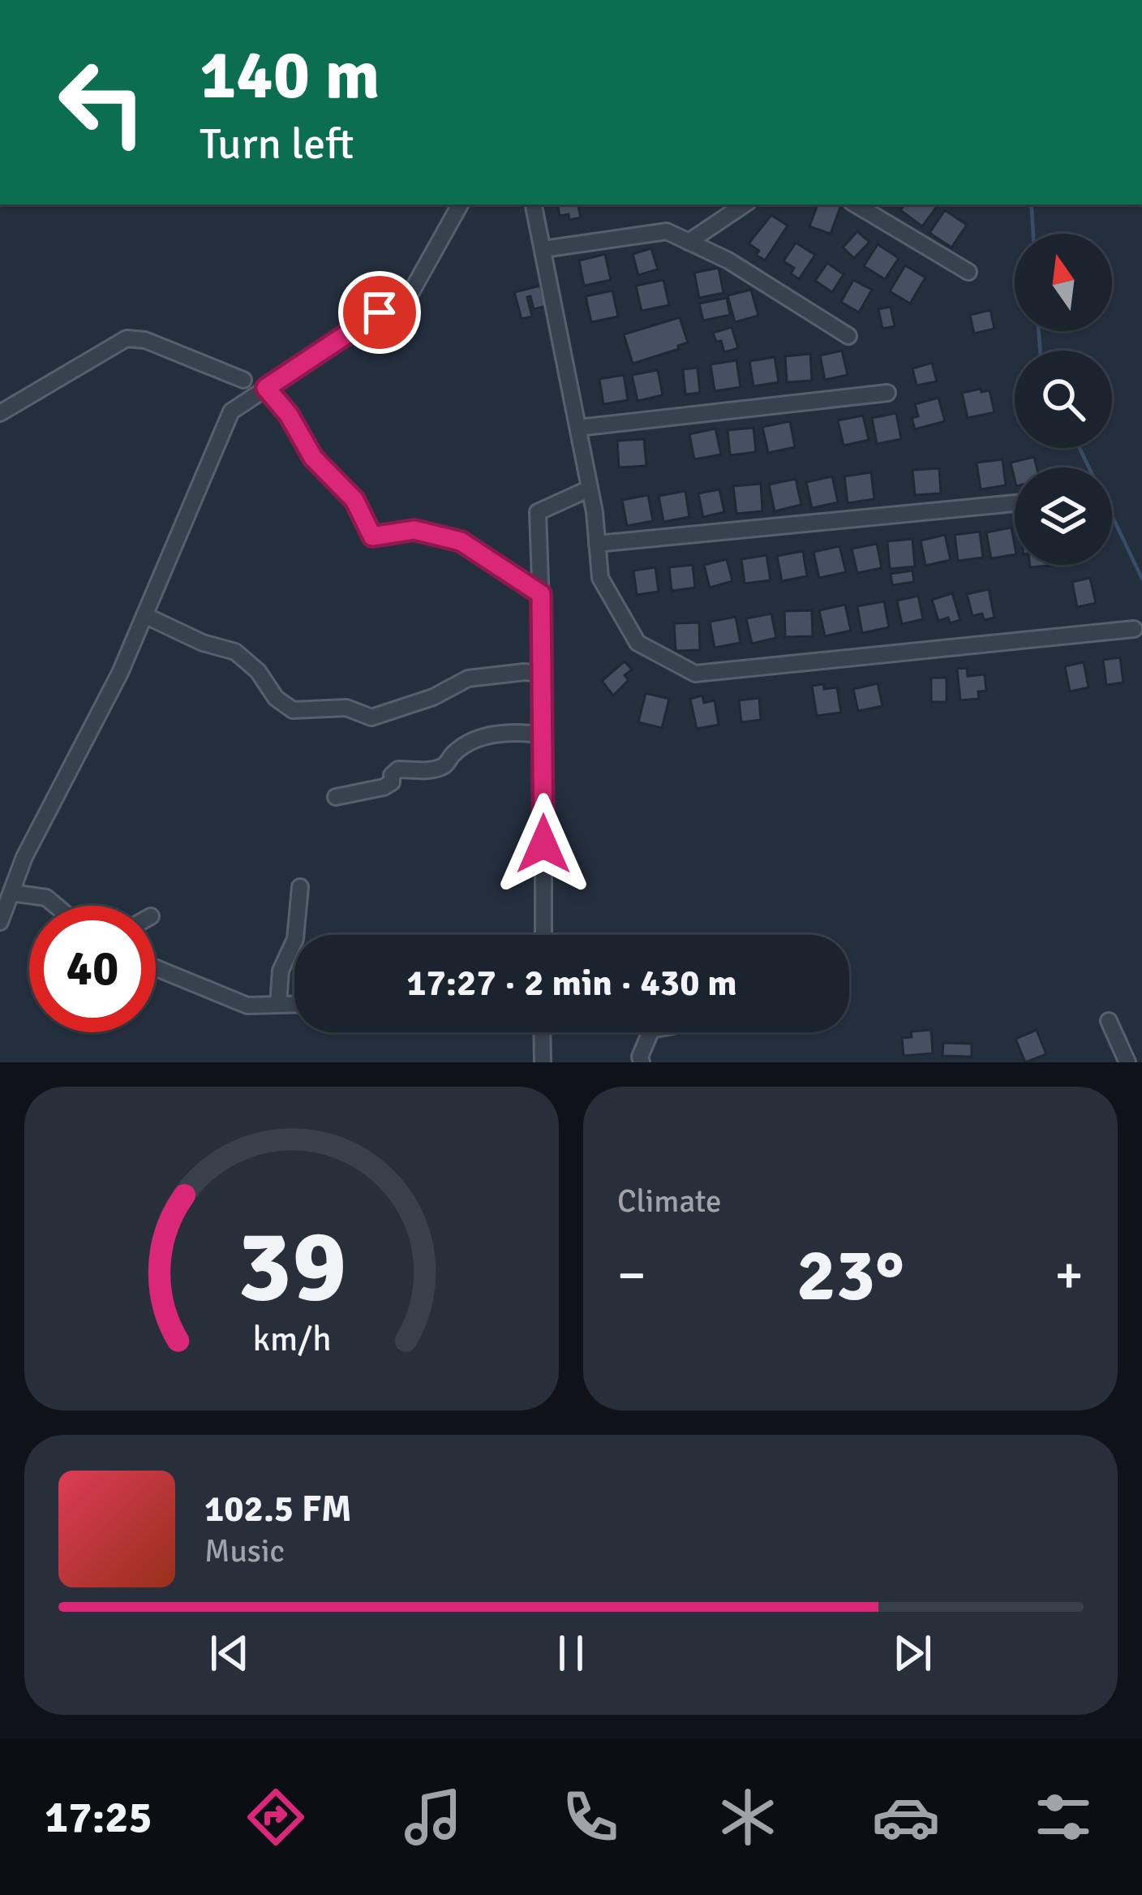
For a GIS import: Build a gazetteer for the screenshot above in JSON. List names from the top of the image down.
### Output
{
  "north": "top",
  "page": {
    "turn": ["140 m", "Turn left"],
    "limit": "40",
    "trip": "17:27 · 2 min · 430 m",
    "tile": "Climate",
    "heat": ["−", "23°", "+"],
    "song": ["102.5 FM", "Music"],
    "tabs": "17:25",
    "gauge": ["39", "km/h"]
  }
}
